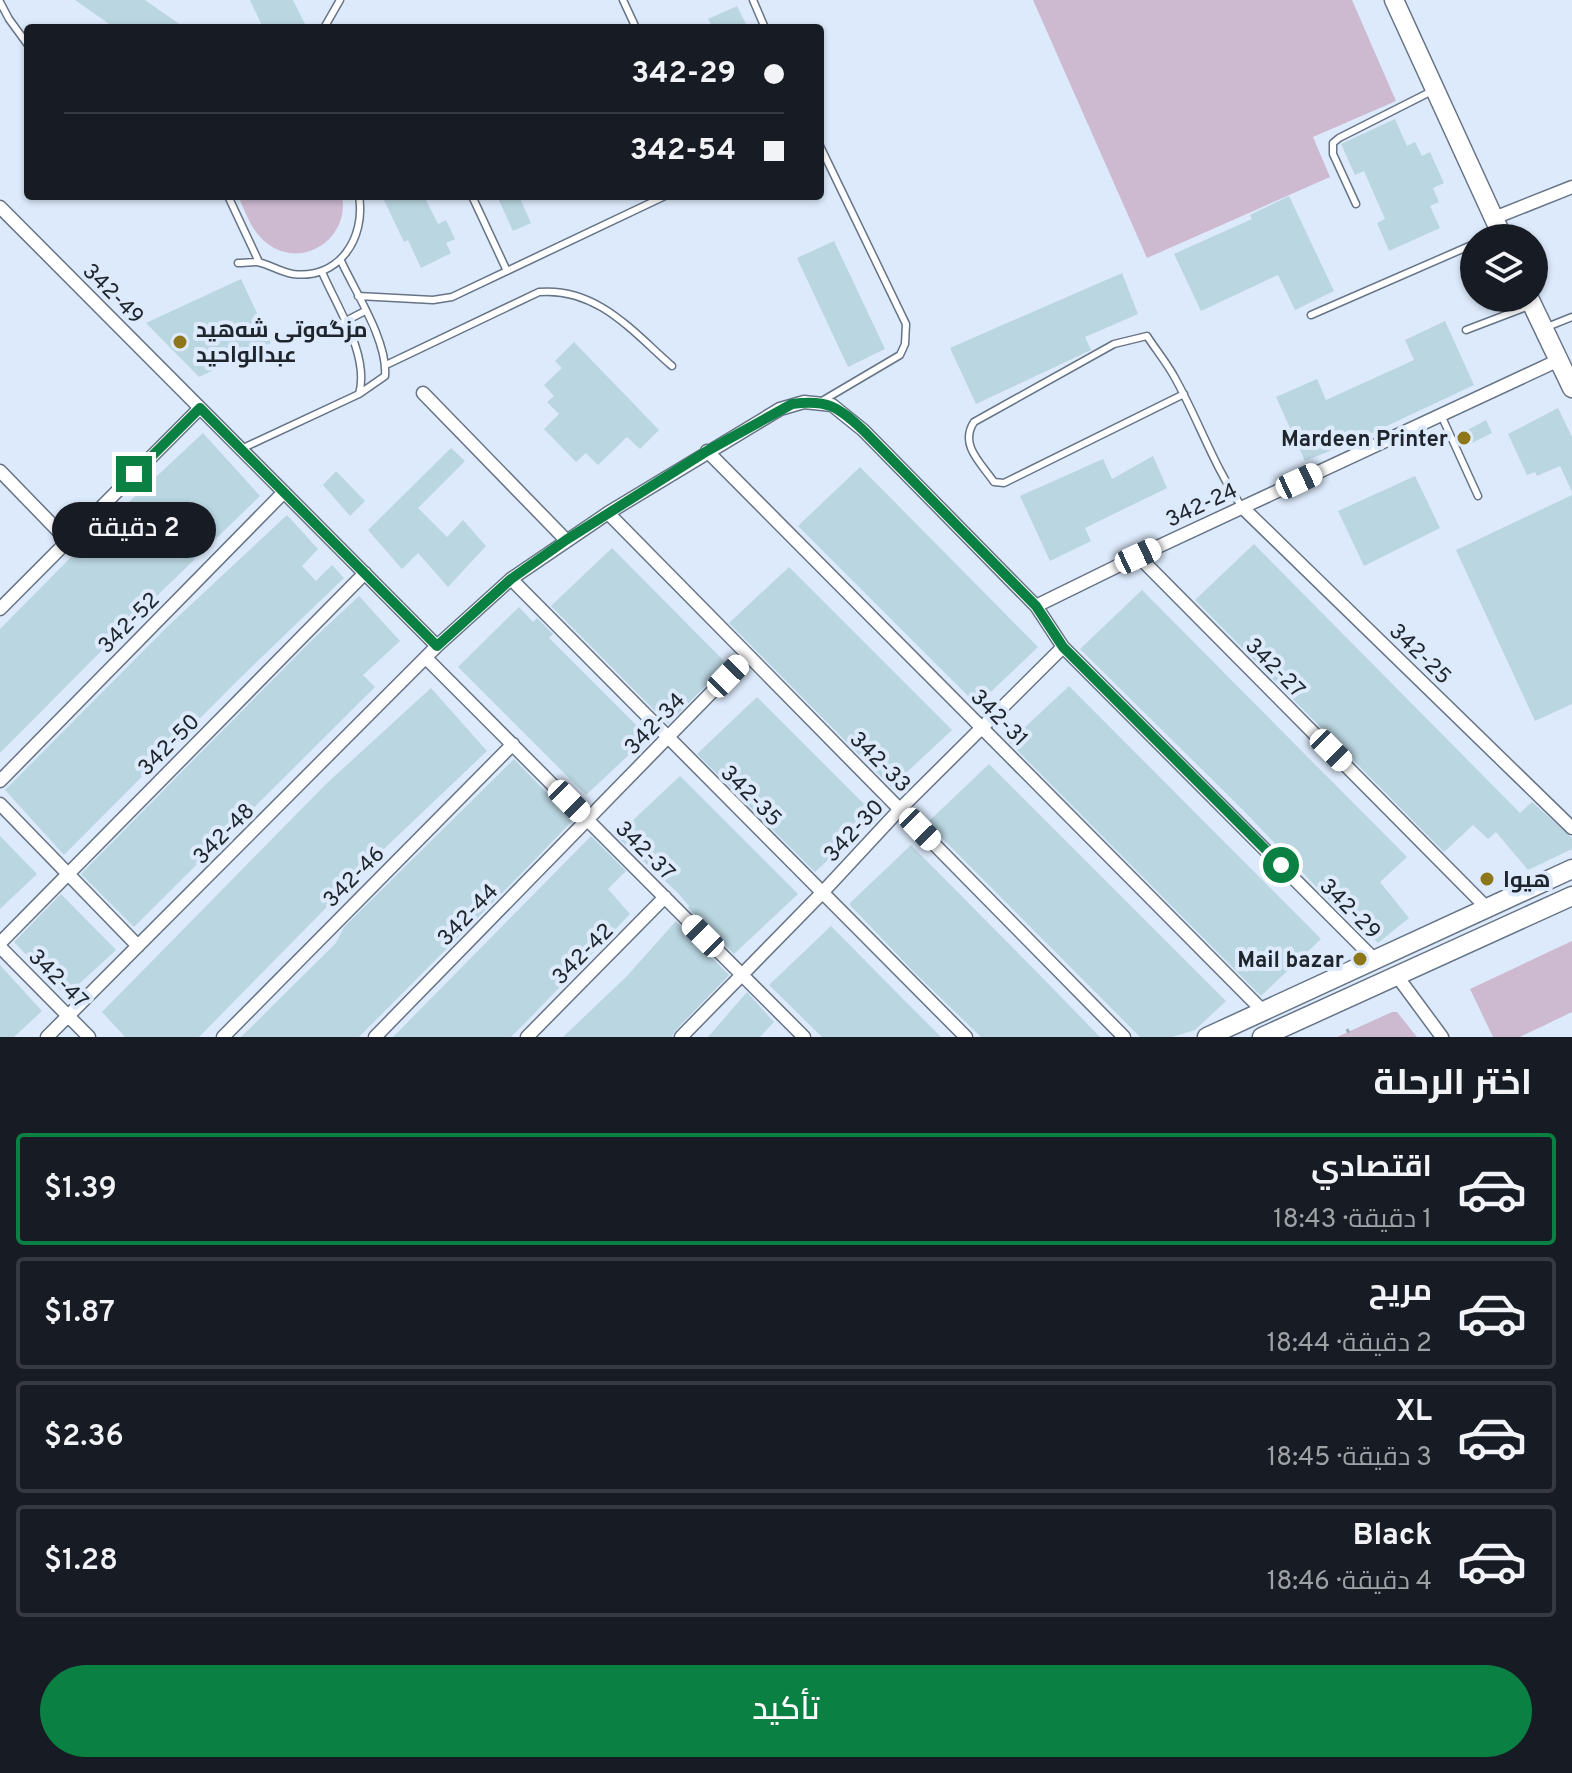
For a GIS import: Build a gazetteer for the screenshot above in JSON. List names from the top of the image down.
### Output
{
  "streets": {
    "street": [
      "342-49",
      "342-24",
      "342-52",
      "342-25",
      "342-27",
      "342-31",
      "342-34",
      "342-50",
      "342-33",
      "342-35",
      "342-30",
      "342-48",
      "342-37",
      "342-46",
      "342-29",
      "342-44",
      "342-42",
      "342-47"
    ]
  },
  "crossings": [
    ["342-49", "342-52"],
    ["342-49", "342-50"],
    ["342-49", "342-48"],
    ["342-24", "342-25"],
    ["342-24", "342-27"],
    ["342-24", "342-29"],
    ["342-31", "342-30"],
    ["342-31", "342-48"],
    ["342-34", "342-33"],
    ["342-34", "342-35"],
    ["342-34", "342-37"],
    ["342-34", "342-44"],
    ["342-50", "342-47"],
    ["342-33", "342-30"],
    ["342-33", "342-48"],
    ["342-35", "342-30"],
    ["342-35", "342-48"],
    ["342-30", "342-37"],
    ["342-30", "342-29"],
    ["342-48", "342-37"],
    ["342-48", "342-29"],
    ["342-48", "342-47"],
    ["342-37", "342-46"],
    ["342-37", "342-44"],
    ["342-37", "342-42"]
  ],
  "places": [
    "مزگه‌وتی شه‌هید عبدالواحید",
    "Mardeen Printer",
    "هيوا",
    "Mail bazar"
  ],
  "page": {
    "banner": ["342-29", "342-54"],
    "bubble": "2 دقيقة",
    "heading": "اختر الرحلة",
    "list": [
      {
        "name": "اقتصادي",
        "note": "1 دقيقة · 18:43",
        "value": "$1.39"
      },
      {
        "name": "مريح",
        "note": "2 دقيقة · 18:44",
        "value": "$1.87"
      },
      {
        "name": "XL",
        "note": "3 دقيقة · 18:45",
        "value": "$2.36"
      },
      {
        "name": "Black",
        "note": "4 دقيقة · 18:46",
        "value": "$1.28"
      }
    ],
    "buttons": "تأكيد"
  }
}
